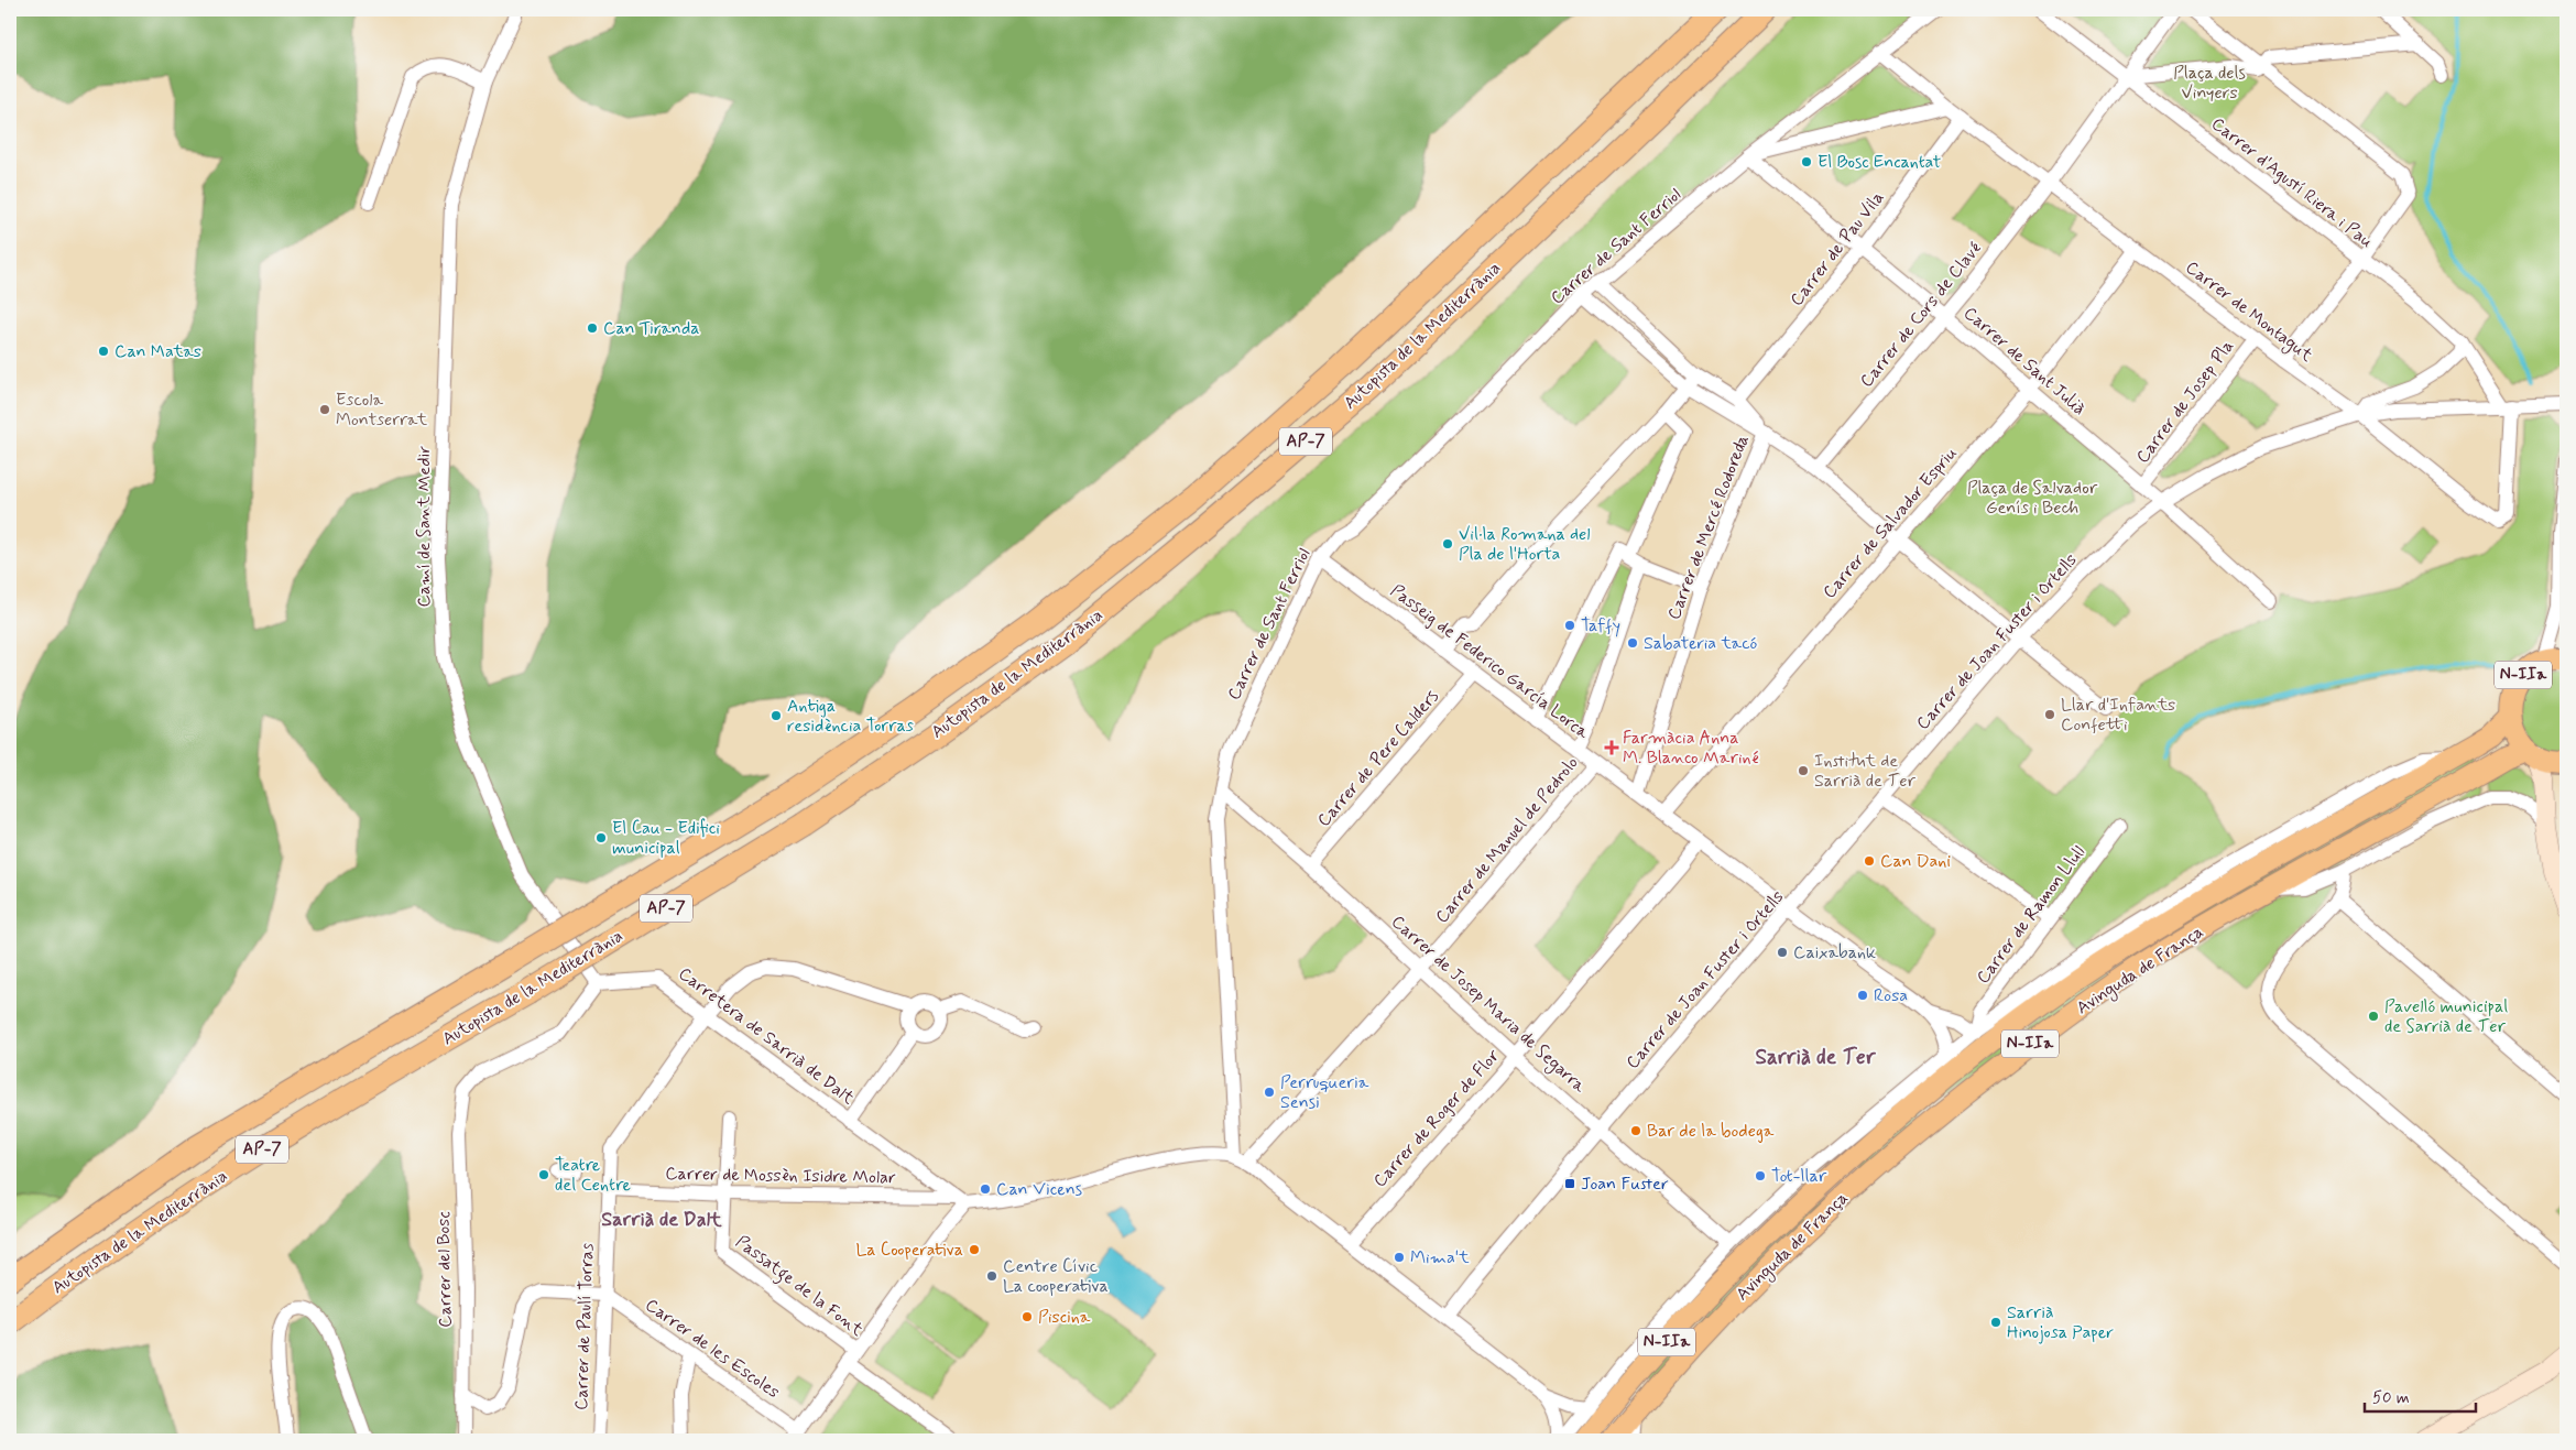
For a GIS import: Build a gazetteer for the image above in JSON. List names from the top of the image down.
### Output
{
  "streets": {
    "highway": ["Autopista de la Mediterrània", "AP-7"],
    "main road": ["N-IIa", "Avinguda de França"],
    "street": [
      "Carrer d'Agustí Riera i Pau",
      "Carrer de Sant Ferriol",
      "Carrer de Pau Vila",
      "Carrer de Montagut",
      "Carrer de Cors de Clavé",
      "Carrer de Sant Julià",
      "Carrer de Josep Pla",
      "Carrer de Salvador Espriu",
      "Camí de Sant Medir",
      "Carrer de Mercé Rodoreda",
      "Carrer de Joan Fuster i Ortells",
      "Passeig de Federico García Lorca",
      "Carrer de Pere Calders",
      "Carrer de Manuel de Pedrolo",
      "Carrer de Ramon Llull",
      "Carrer de Josep Maria de Segarra",
      "Carretera de Sarrià de Dalt",
      "Carrer de Roger de Flor",
      "Carrer de Mossèn Isidre Molar",
      "Carrer del Bosc",
      "Passatge de la Font",
      "Carrer de Paulí Torras",
      "Carrer de les Escoles"
    ]
  },
  "crossings": [
    ["Carrer d'Agustí Riera i Pau", "Carrer de Montagut"],
    ["Carrer d'Agustí Riera i Pau", "Carrer de Cors de Clavé"],
    ["Carrer d'Agustí Riera i Pau", "Carrer de Joan Fuster i Ortells"],
    ["Carrer de Sant Ferriol", "Carrer de Montagut"],
    ["Carrer de Sant Ferriol", "Carrer de Sant Julià"],
    ["Carrer de Sant Ferriol", "Passeig de Federico García Lorca"],
    ["Carrer de Sant Ferriol", "Carrer de Manuel de Pedrolo"],
    ["Carrer de Sant Ferriol", "Carrer de Josep Maria de Segarra"],
    ["Carrer de Pau Vila", "Carrer de Montagut"],
    ["Carrer de Pau Vila", "Carrer de Sant Julià"],
    ["Carrer de Montagut", "Carrer de Cors de Clavé"],
    ["Carrer de Montagut", "Carrer de Josep Pla"],
    ["Carrer de Montagut", "Carrer de Salvador Espriu"],
    ["Carrer de Montagut", "Carrer de Joan Fuster i Ortells"],
    ["Carrer de Cors de Clavé", "Carrer de Sant Julià"],
    ["Carrer de Sant Julià", "Carrer de Josep Pla"],
    ["Carrer de Sant Julià", "Carrer de Salvador Espriu"],
    ["Carrer de Sant Julià", "Carrer de Joan Fuster i Ortells"],
    ["Carrer de Salvador Espriu", "Passeig de Federico García Lorca"],
    ["Camí de Sant Medir", "Carretera de Sarrià de Dalt"],
    ["Camí de Sant Medir", "Carrer del Bosc"],
    ["Carrer de Mercé Rodoreda", "Passeig de Federico García Lorca"],
    ["Carrer de Joan Fuster i Ortells", "Passeig de Federico García Lorca"],
    ["Carrer de Joan Fuster i Ortells", "Carrer de Josep Maria de Segarra"],
    ["Passeig de Federico García Lorca", "Carrer de Pere Calders"],
    ["Passeig de Federico García Lorca", "Carrer de Manuel de Pedrolo"],
    ["Passeig de Federico García Lorca", "Carrer de Ramon Llull"],
    ["Passeig de Federico García Lorca", "Avinguda de França"],
    ["Passeig de Federico García Lorca", "Carrer de Roger de Flor"],
    ["N-IIa", "Avinguda de França"],
    ["Carrer de Pere Calders", "Carrer de Josep Maria de Segarra"],
    ["Carrer de Manuel de Pedrolo", "Carrer de Josep Maria de Segarra"],
    ["Carrer de Ramon Llull", "Avinguda de França"],
    ["Avinguda de França", "Carrer de Josep Maria de Segarra"],
    ["Carrer de Josep Maria de Segarra", "Carrer de Roger de Flor"],
    ["Carretera de Sarrià de Dalt", "Carrer de Mossèn Isidre Molar"],
    ["Carretera de Sarrià de Dalt", "Carrer del Bosc"],
    ["Carretera de Sarrià de Dalt", "Carrer de Paulí Torras"],
    ["Carrer de Mossèn Isidre Molar", "Passatge de la Font"],
    ["Carrer de Mossèn Isidre Molar", "Carrer de Paulí Torras"],
    ["Carrer de Paulí Torras", "Carrer de les Escoles"]
  ],
  "districts": ["Sarrià de Ter", "Sarrià de Dalt"],
  "parks": ["Plaça dels Vinyers", "Plaça de Salvador Genís i Bech"],
  "places": {
    "other": [
      "El Bosc Encantat",
      "Can Tiranda",
      "Can Matas",
      "Escola Montserrat",
      "Vil·la Romana del Pla de l'Horta",
      "Taffy",
      "Sabateria tacó",
      "Llar d'Infants Confetti",
      "Antiga residència Torras",
      "Institut de Sarrià de Ter",
      "El Cau - Edifici municipal",
      "Can Dani",
      "Caixabank",
      "Rosa",
      "Pavelló municipal de Sarrià de Ter",
      "Perruqueria Sensi",
      "Bar de la bodega",
      "Teatre del Centre",
      "Tot-llar",
      "Can Vicens",
      "La Cooperativa",
      "Mima't",
      "Centre Cívic La cooperativa",
      "Piscina",
      "Sarrià Hinojosa Paper"
    ],
    "health": ["Farmàcia Anna M. Blanco Mariné"],
    "transit": ["Joan Fuster"]
  },
  "scale_bar": "50 m"
}
